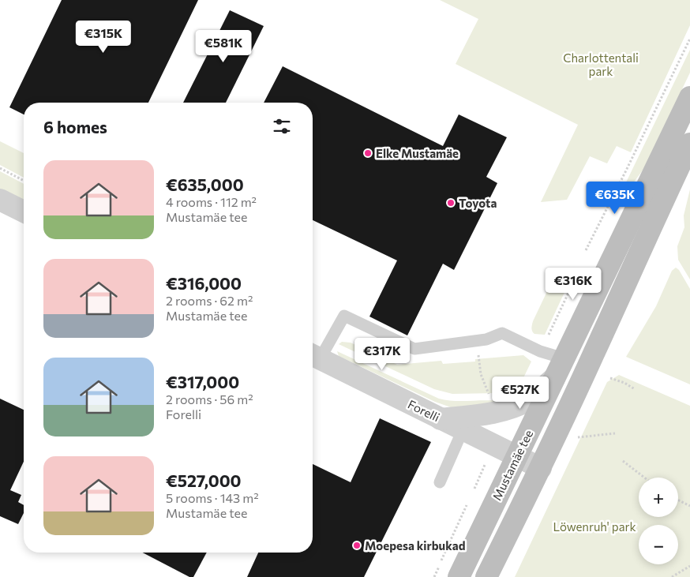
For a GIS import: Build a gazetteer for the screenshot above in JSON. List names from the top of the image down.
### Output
{
  "streets": {
    "main road": ["Mustamäe tee"],
    "street": ["Forelli"]
  },
  "crossings": [
    ["Forelli", "Mustamäe tee"]
  ],
  "parks": ["Charlottentali park", "Löwenruh' park"],
  "places": ["Elke Mustamäe", "Toyota", "Moepesa kirbukad"],
  "page": {
    "price": [
      "€315K",
      "€581K",
      "€635K",
      "€316K",
      "€317K",
      "€527K"
    ],
    "heading": "6 homes",
    "list": [
      {
        "name": "€635,000",
        "note": "4 rooms · 112 m² · Mustamäe tee"
      },
      {
        "name": "€316,000",
        "note": "2 rooms · 62 m² · Mustamäe tee"
      },
      {
        "name": "€317,000",
        "note": "2 rooms · 56 m² · Forelli"
      },
      {
        "name": "€527,000",
        "note": "5 rooms · 143 m² · Mustamäe tee"
      }
    ],
    "map_buttons": ["+", "−"]
  }
}
